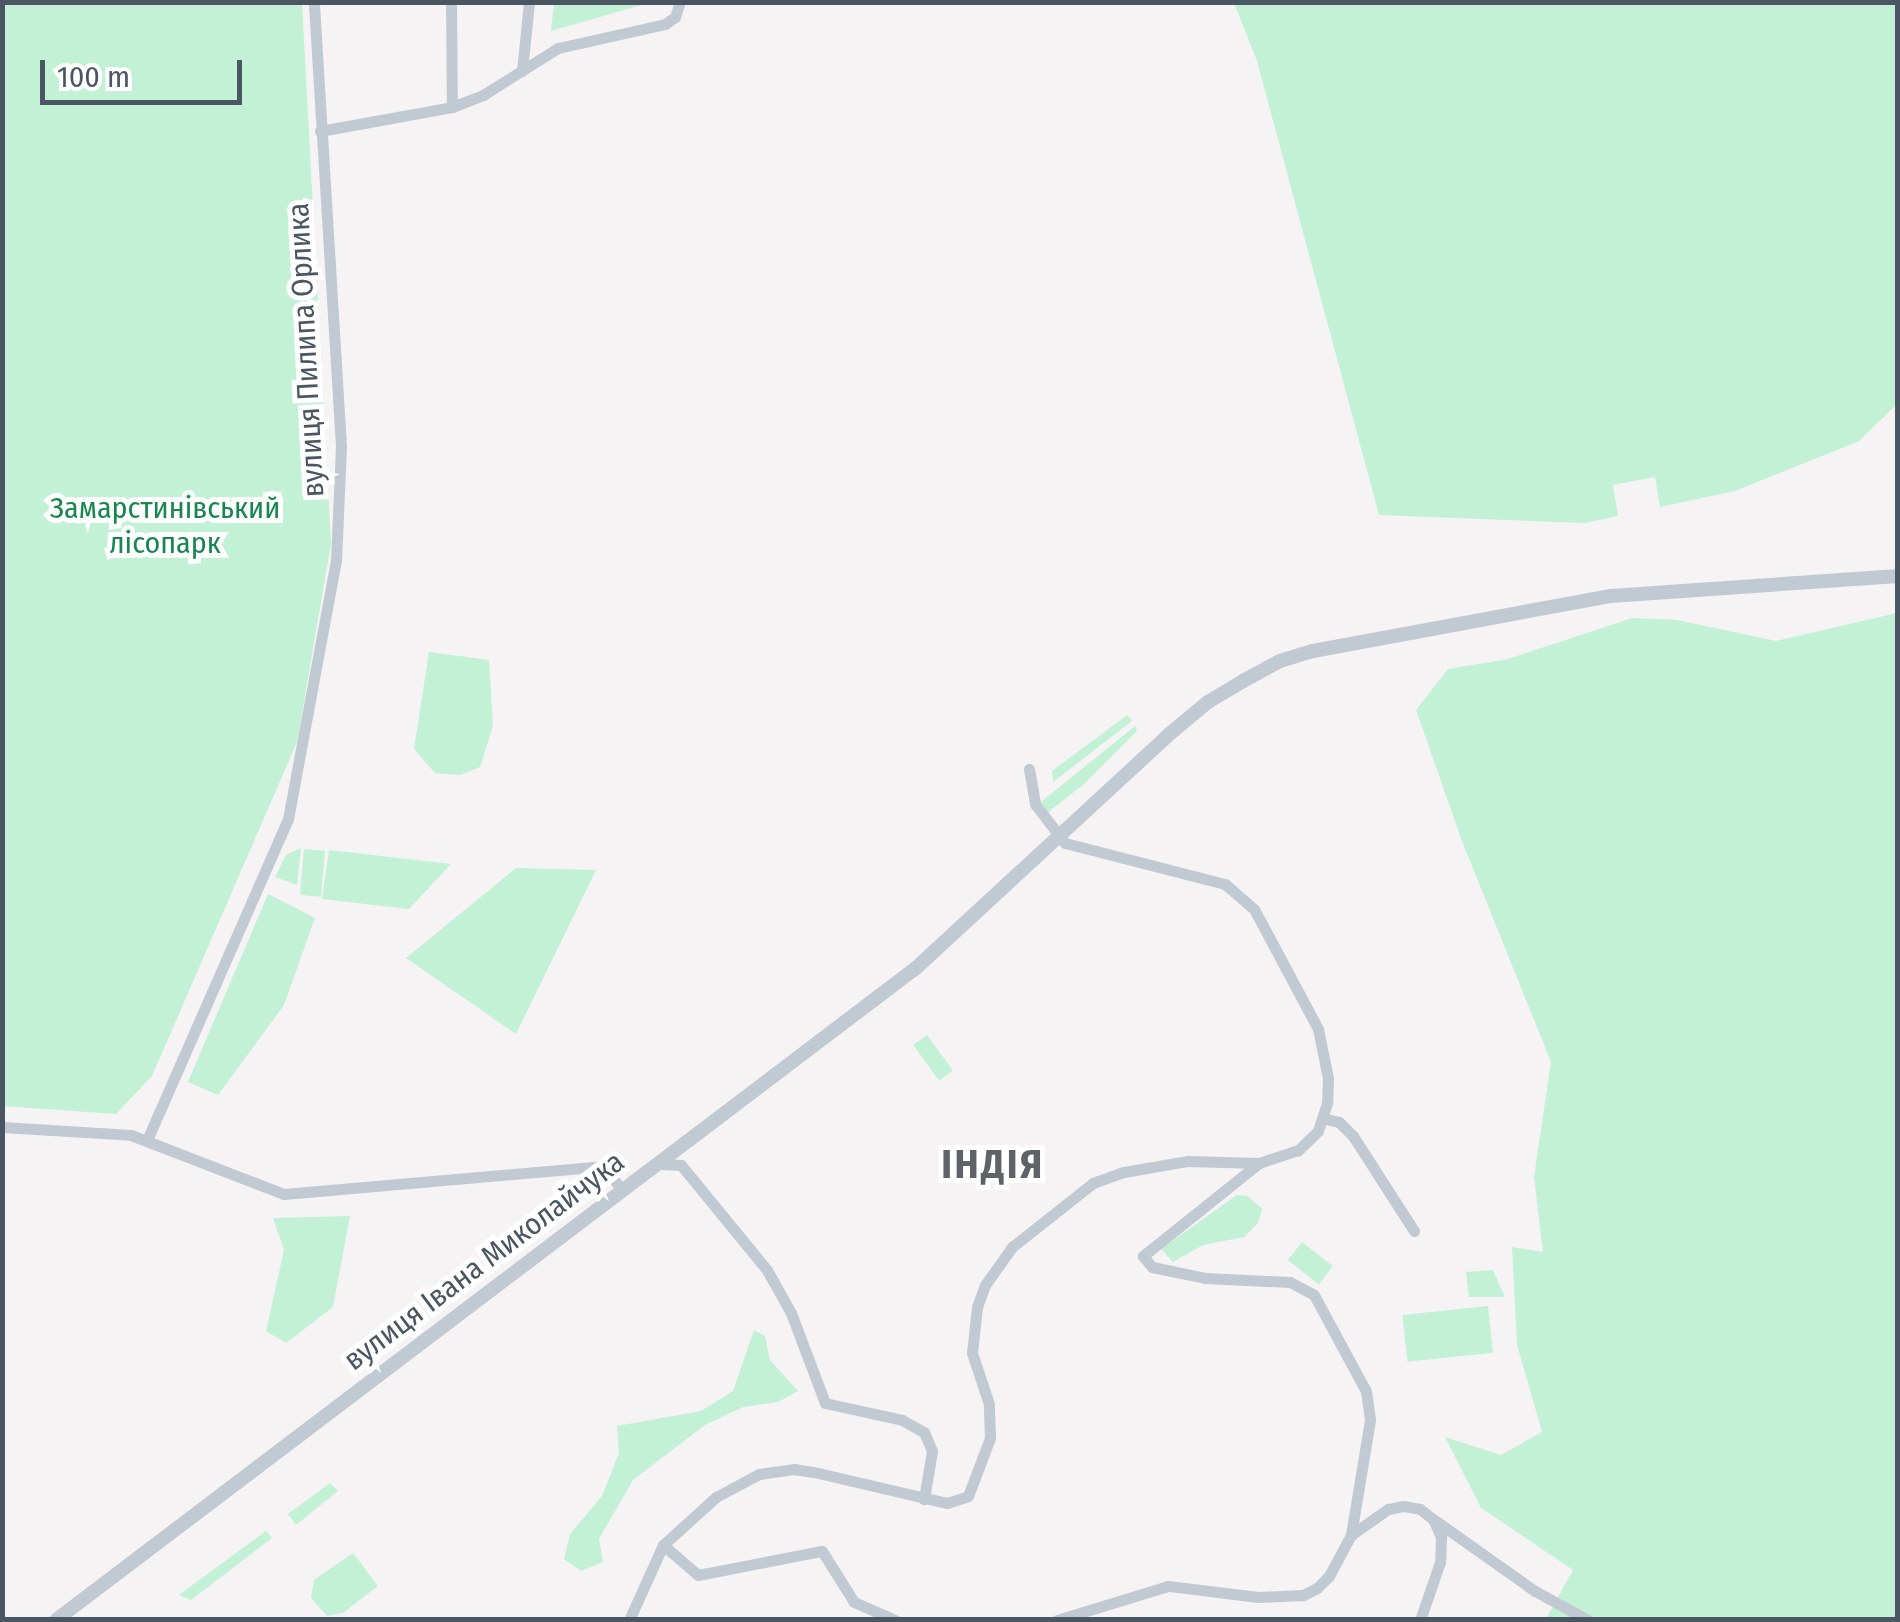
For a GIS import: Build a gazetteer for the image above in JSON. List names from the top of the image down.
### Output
{
  "streets": {
    "street": ["вулиця Пилипа Орлика", "вулиця Івана Миколайчука"]
  },
  "districts": ["ІНДІЯ"],
  "parks": ["Замарстинівський лісопарк"],
  "scale_bar": "100 m"
}
